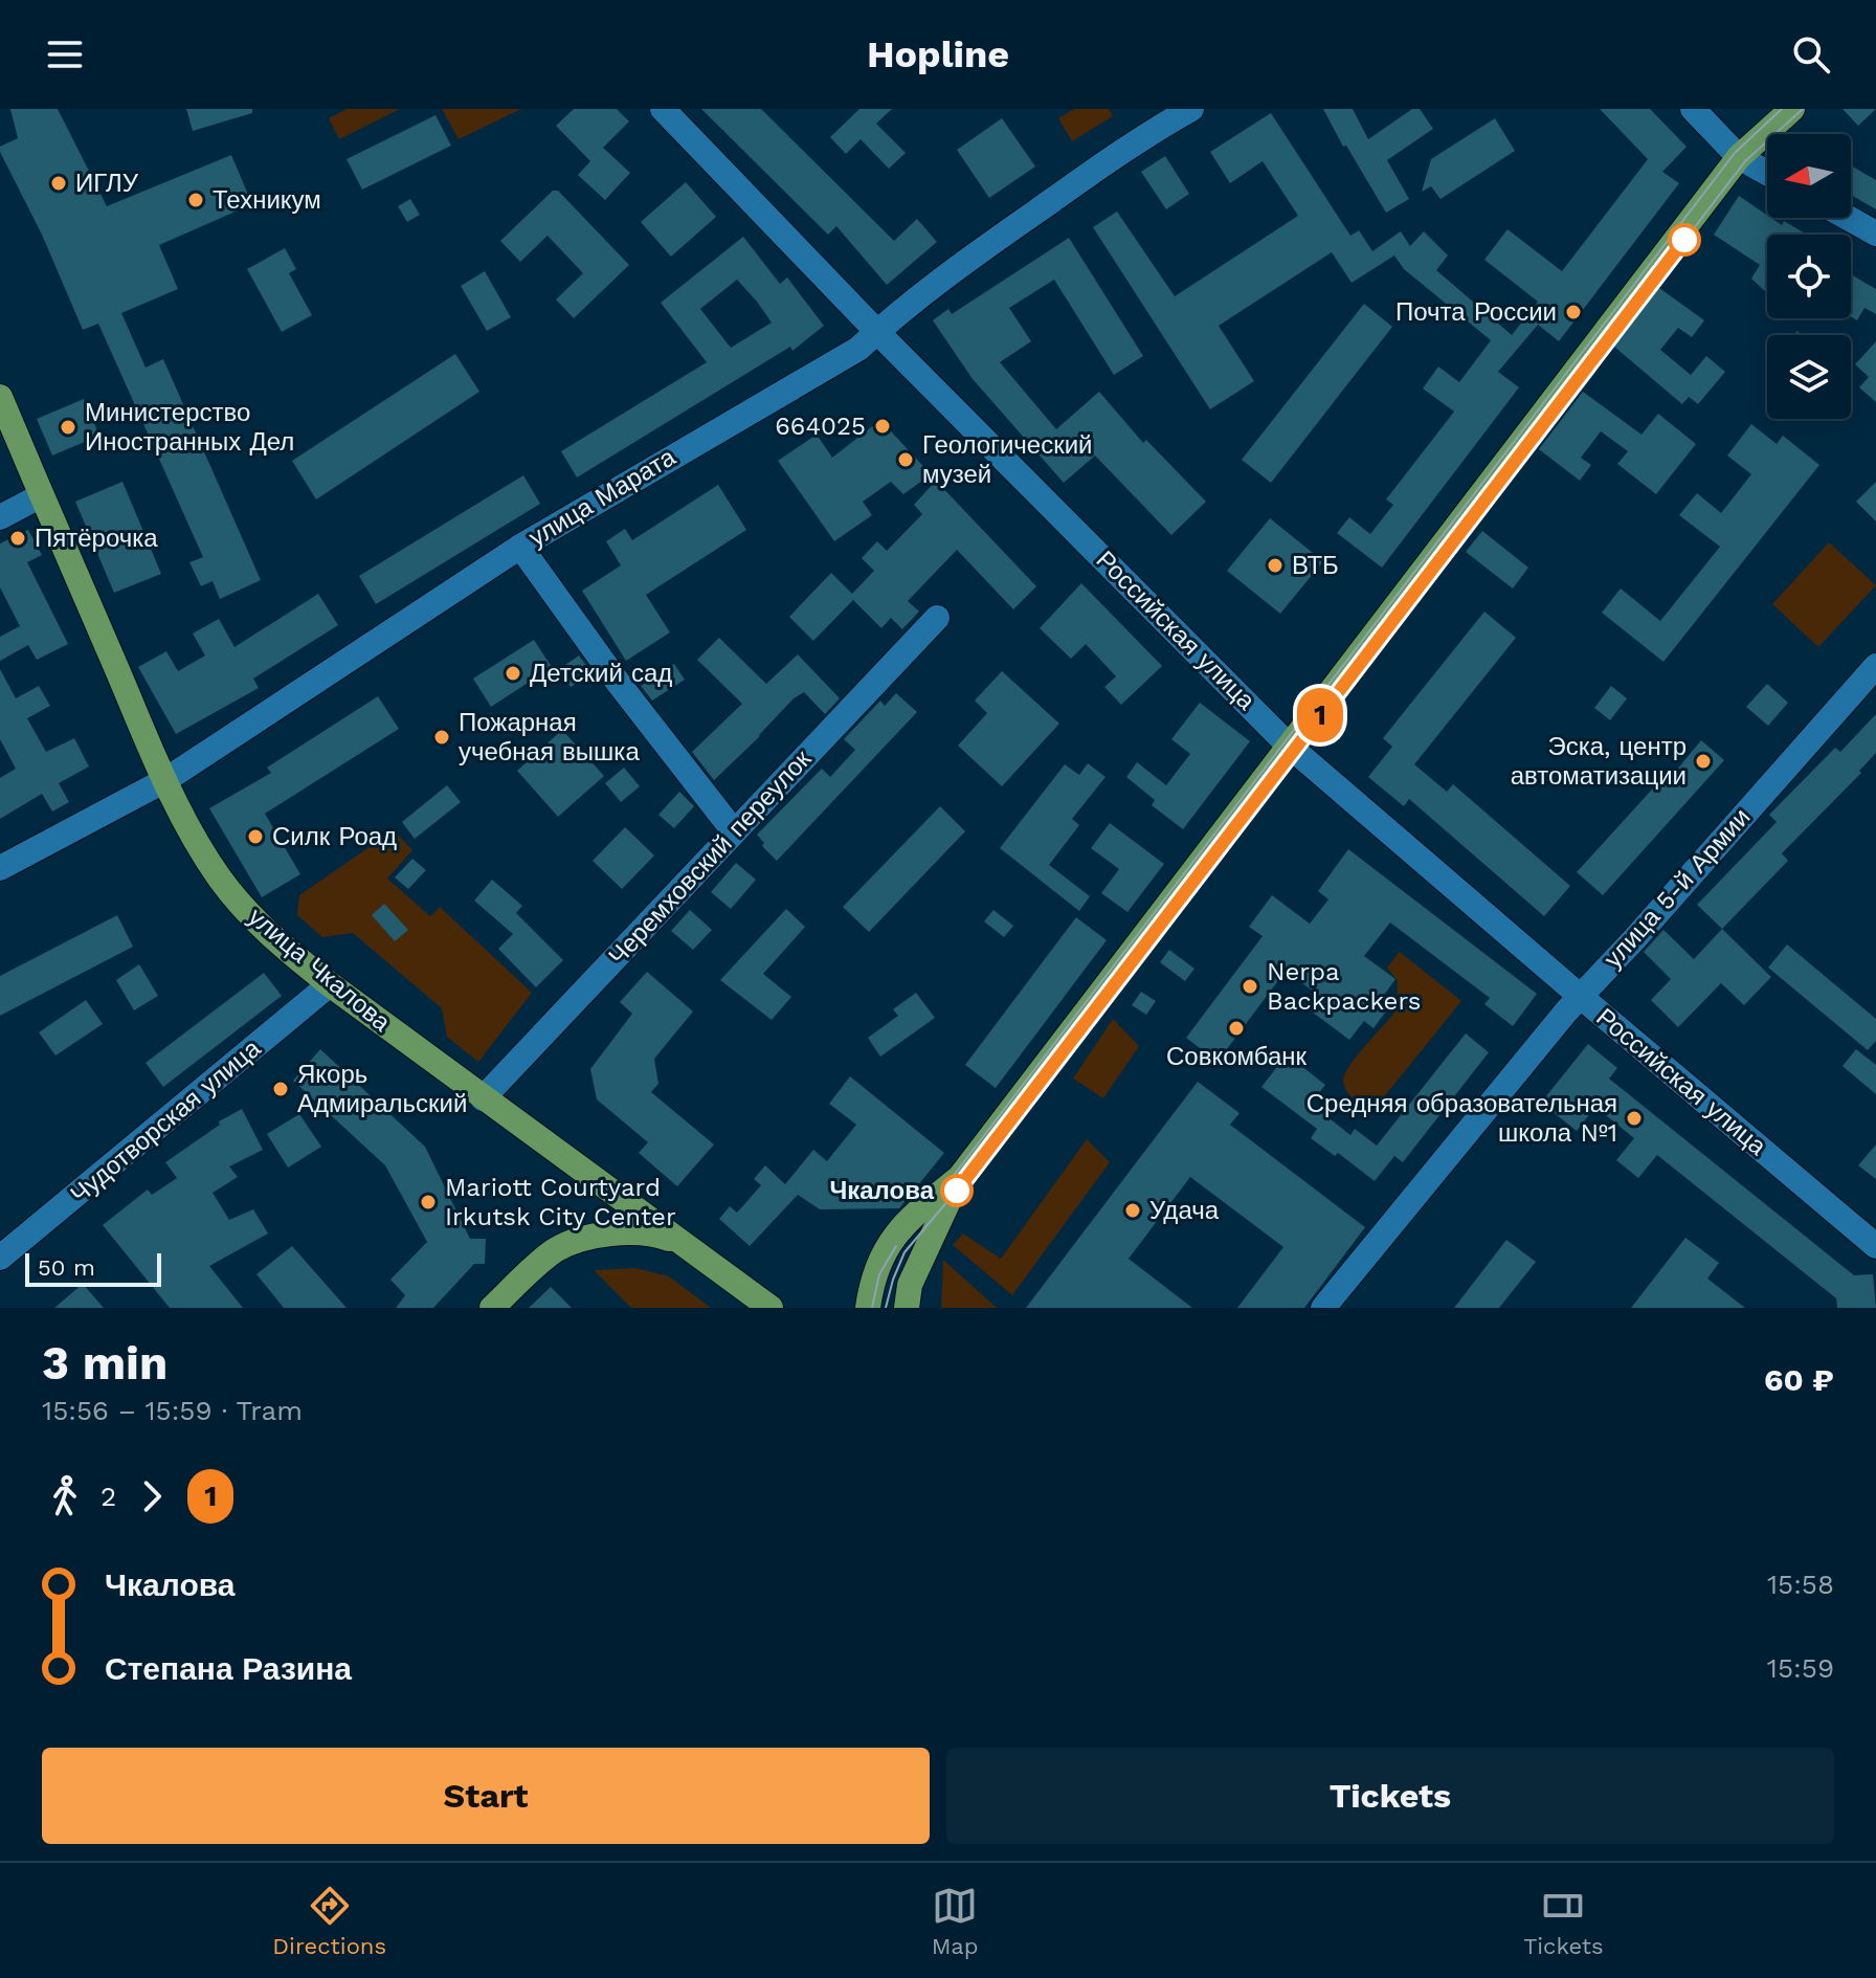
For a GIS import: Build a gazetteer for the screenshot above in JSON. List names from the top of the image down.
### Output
{
  "streets": {
    "main road": ["улица Чкалова"],
    "street": [
      "улица Марата",
      "Российская улица",
      "Черемховский переулок",
      "улица 5-й Армии",
      "Чудотворская улица"
    ]
  },
  "crossings": [
    ["улица Марата", "Российская улица"],
    ["улица Марата", "улица Чкалова"],
    ["Российская улица", "улица 5-й Армии"],
    ["Черемховский переулок", "улица Чкалова"],
    ["улица Чкалова", "Чудотворская улица"]
  ],
  "places": [
    "ИГЛУ",
    "Техникум",
    "Почта России",
    "664025",
    "Министерство Иностранных Дел",
    "Геологический музей",
    "Пятёрочка",
    "ВТБ",
    "Детский сад",
    "Пожарная учебная вышка",
    "Эска, центр автоматизации",
    "Силк Роад",
    "Nerpa Backpackers",
    "Совкомбанк",
    "Якорь Адмиральский",
    "Средняя образовательная школа №1",
    "Чкалова",
    "Mariott Courtyard Irkutsk City Center",
    "Удача"
  ],
  "lines": ["tram line 1"],
  "scale_bar": "50 m",
  "north": "left",
  "page": {
    "header": "Hopline",
    "on_map": "1",
    "scale": "50 m",
    "heading": ["3 min", "15:56 – 15:59 · Tram", "60 ₽"],
    "legs": ["2", "1"],
    "list": [
      {
        "name": "Чкалова",
        "value": "15:58"
      },
      {
        "name": "Степана Разина",
        "value": "15:59"
      }
    ],
    "buttons": ["Start", "Tickets"],
    "tabs": ["Directions", "Map", "Tickets"]
  }
}
